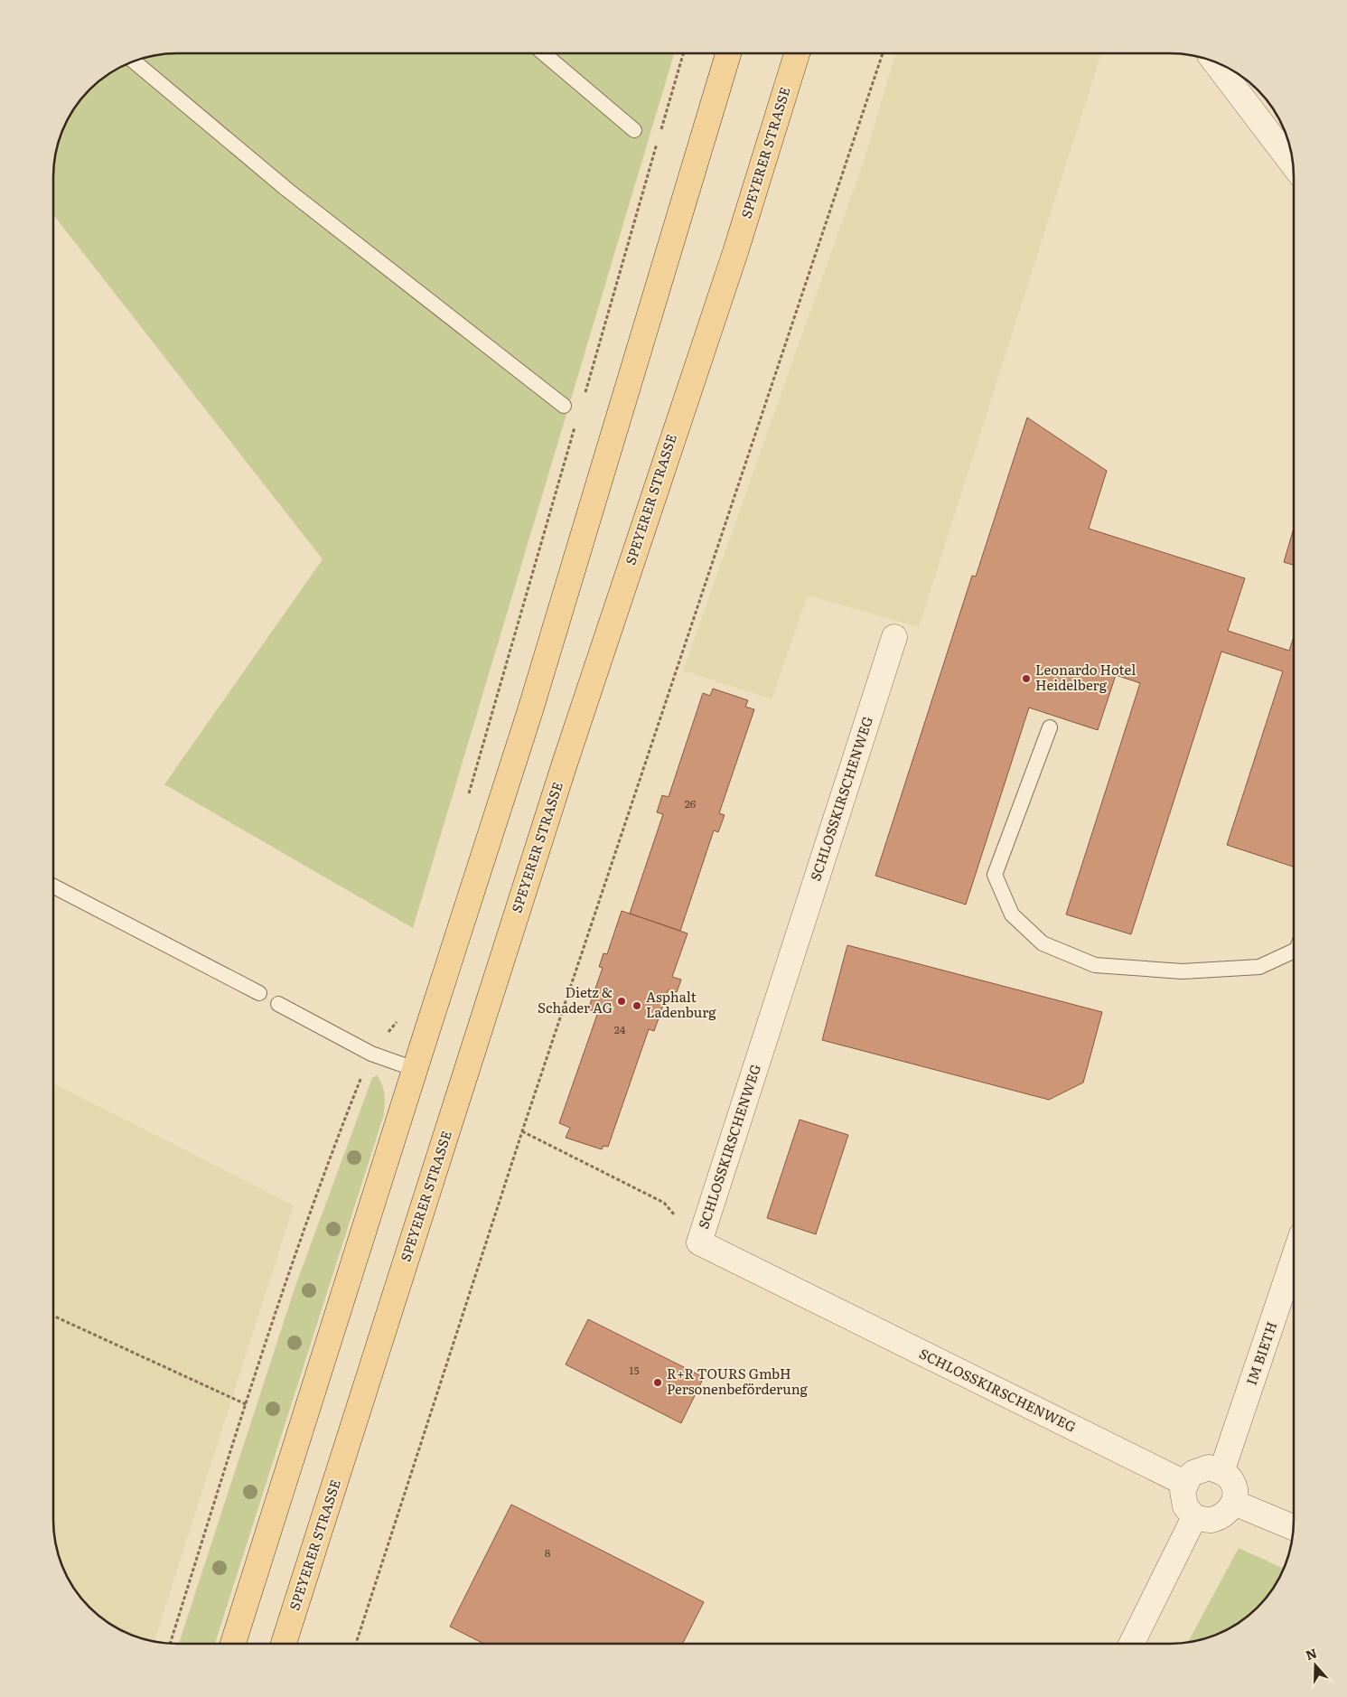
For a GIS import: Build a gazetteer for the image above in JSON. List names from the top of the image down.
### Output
{
  "streets": {
    "main road": ["SPEYERER STRASSE"],
    "street": ["SCHLOSSKIRSCHENWEG", "IM BIETH"]
  },
  "crossings": [
    ["SCHLOSSKIRSCHENWEG", "IM BIETH"]
  ],
  "places": [
    "Leonardo Hotel Heidelberg",
    "Dietz & Schader AG",
    "Asphalt Ladenburg",
    "R+R TOURS GmbH Personenbeförderung"
  ],
  "house_numbers": [
    "26",
    "24",
    "15",
    "8"
  ],
  "north": "top"
}
